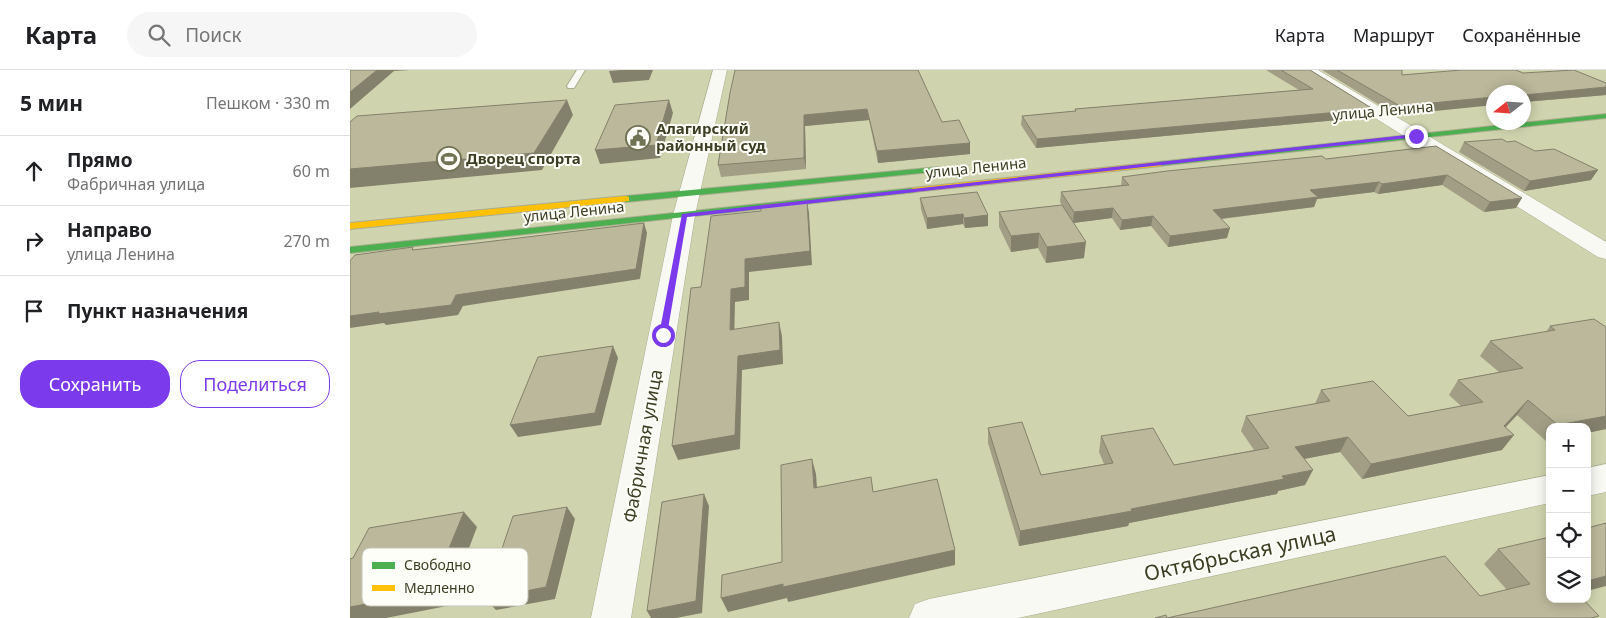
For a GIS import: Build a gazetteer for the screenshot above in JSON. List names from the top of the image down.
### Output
{
  "streets": {
    "street": ["улица Ленина", "Фабричная улица", "Октябрьская улица"]
  },
  "crossings": [
    ["улица Ленина", "Фабричная улица"]
  ],
  "places": {
    "public building": ["Алагирский районный суд"],
    "sports": ["Дворец спорта"]
  },
  "legend": ["Свободно", "Медленно"],
  "north": "left",
  "page": {
    "header": "Карта",
    "search": "Поиск",
    "nav": ["Карта", "Маршрут", "Сохранённые"],
    "heading": ["5 мин", "Пешком · 330 m"],
    "list": [
      ["Прямо", "Фабричная улица", "60 m"],
      ["Направо", "улица Ленина", "270 m"],
      "Пункт назначения"
    ],
    "buttons": ["Сохранить", "Поделиться"],
    "map_buttons": ["+", "−"]
  }
}
